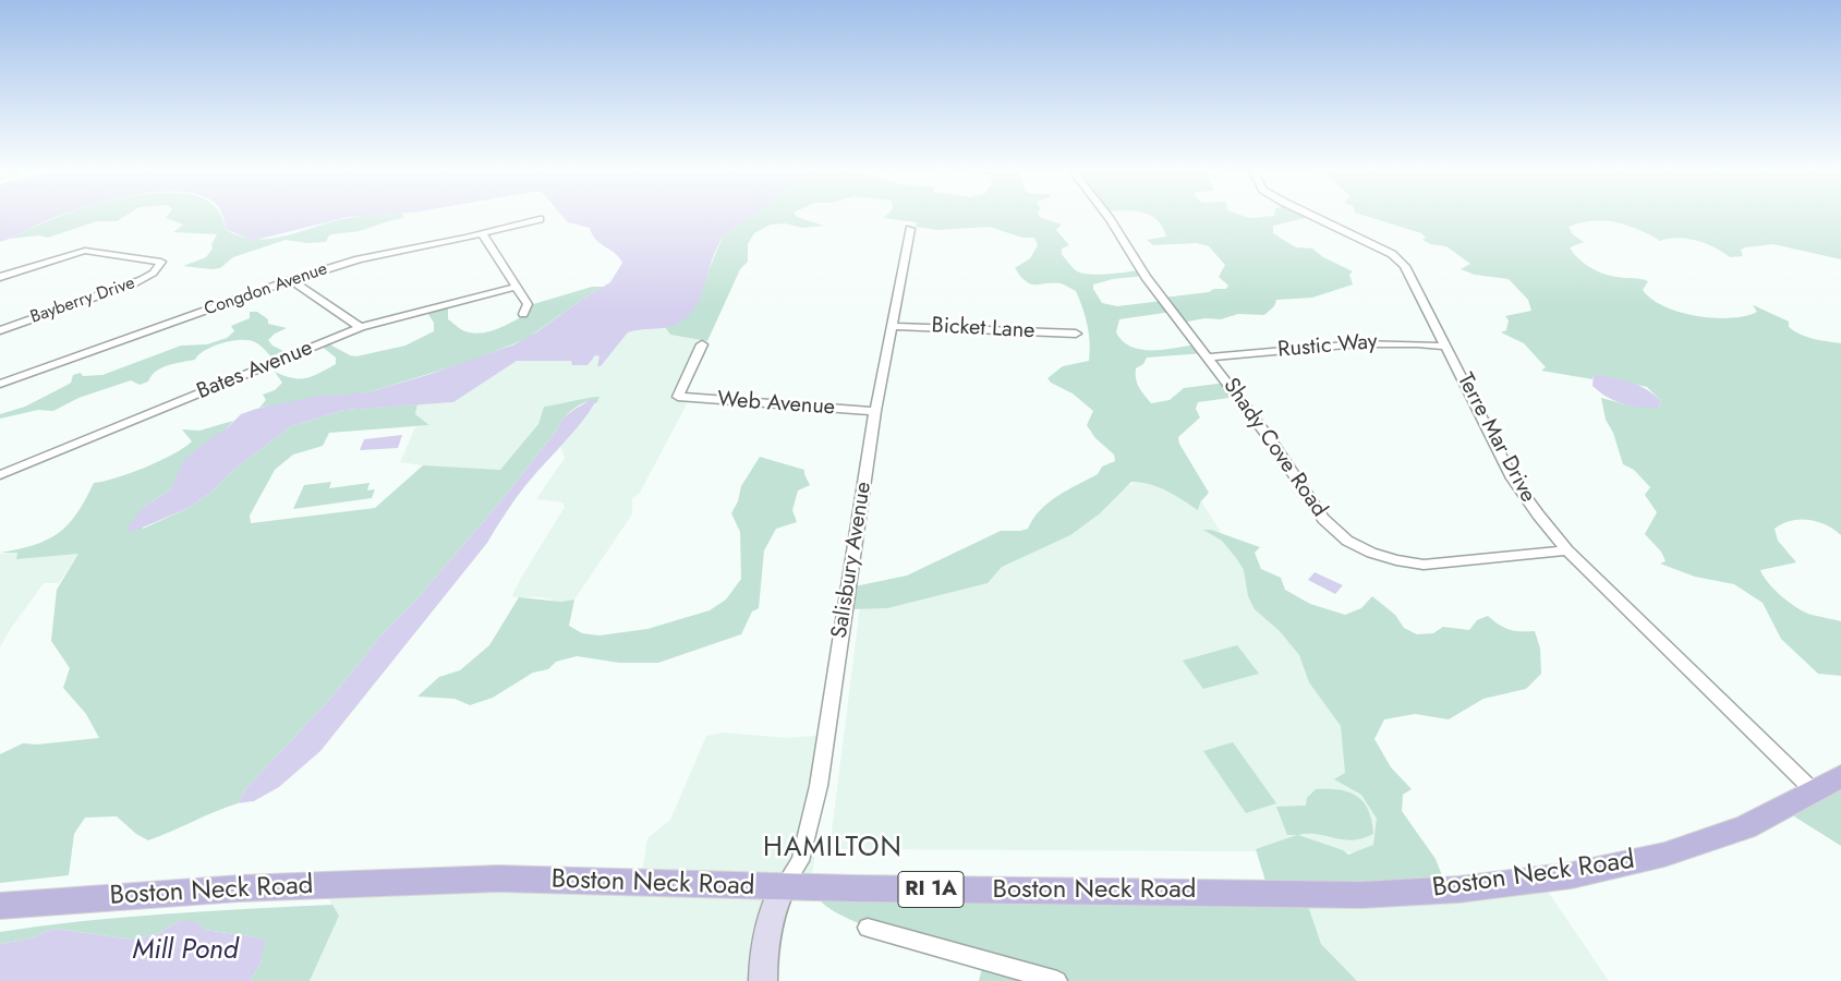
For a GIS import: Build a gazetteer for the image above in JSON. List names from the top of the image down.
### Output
{
  "streets": {
    "main road": ["Boston Neck Road", "RI 1A"],
    "street": [
      "Congdon Avenue",
      "Bayberry Drive",
      "Bicket Lane",
      "Rustic Way",
      "Bates Avenue",
      "Web Avenue",
      "Terre Mar Drive",
      "Shady Cove Road",
      "Salisbury Avenue"
    ]
  },
  "crossings": [
    ["Bicket Lane", "Salisbury Avenue"],
    ["Rustic Way", "Terre Mar Drive"],
    ["Rustic Way", "Shady Cove Road"],
    ["Web Avenue", "Salisbury Avenue"],
    ["Terre Mar Drive", "Shady Cove Road"],
    ["Terre Mar Drive", "Boston Neck Road"],
    ["Salisbury Avenue", "Boston Neck Road"]
  ],
  "districts": ["HAMILTON"],
  "water": ["Mill Pond"]
}
